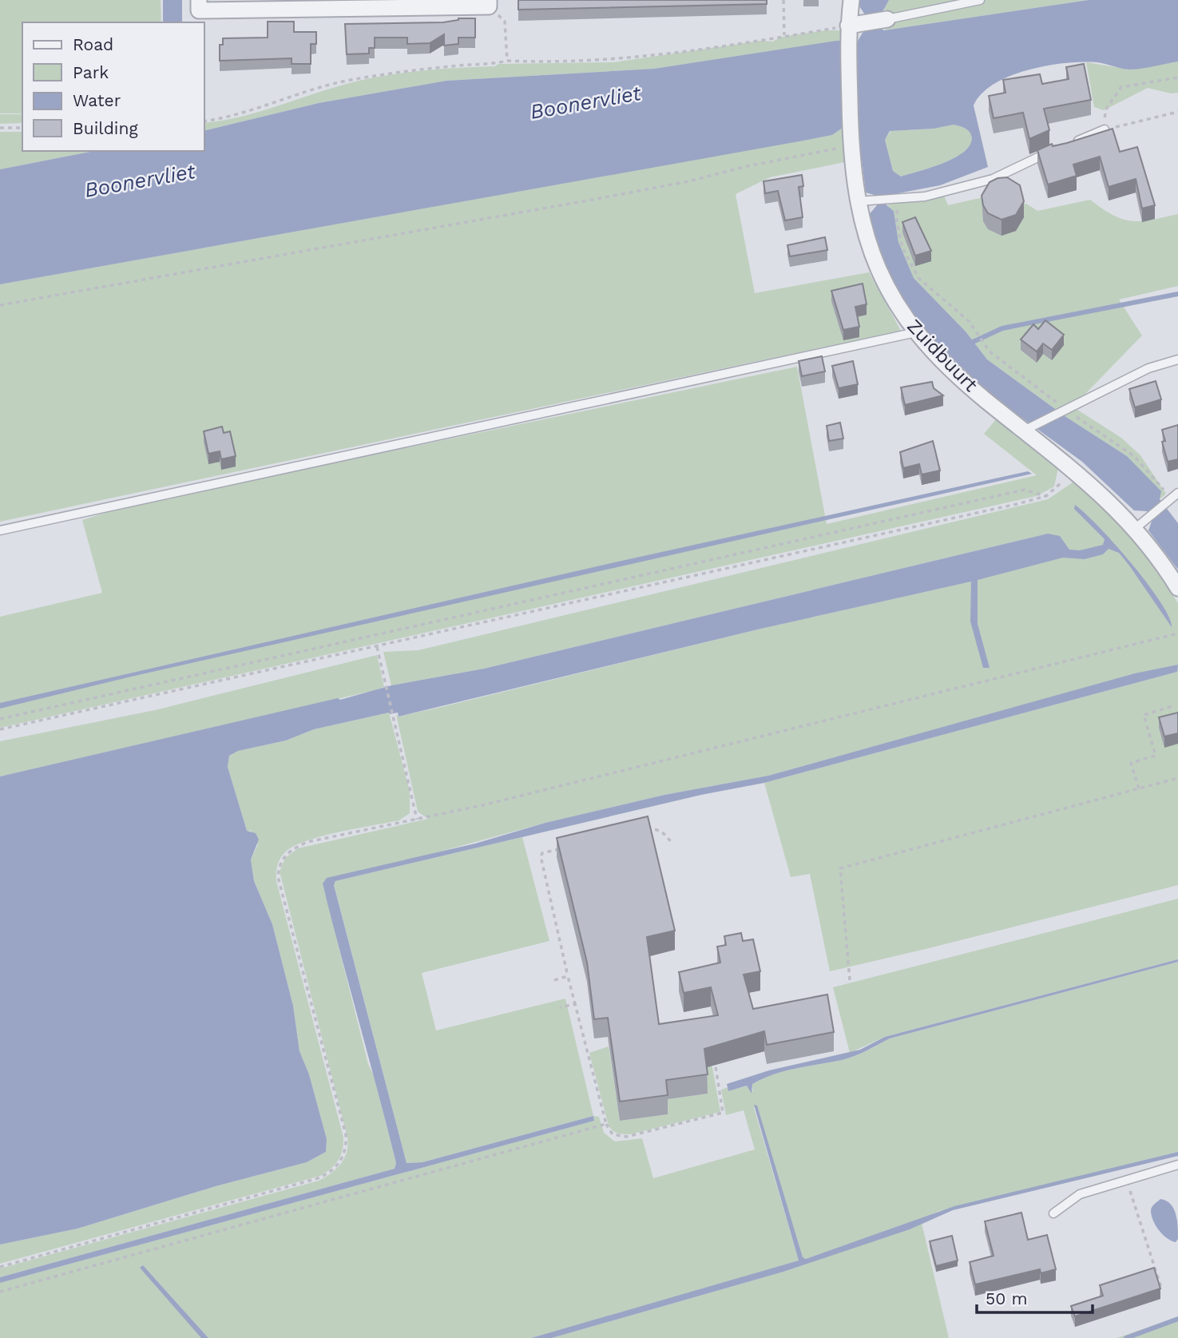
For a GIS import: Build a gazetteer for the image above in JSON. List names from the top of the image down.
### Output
{
  "streets": {
    "street": ["Zuidbuurt"]
  },
  "water": ["Boonervliet"],
  "legend": [
    "Road",
    "Park",
    "Water",
    "Building"
  ],
  "scale_bar": "50 m"
}
